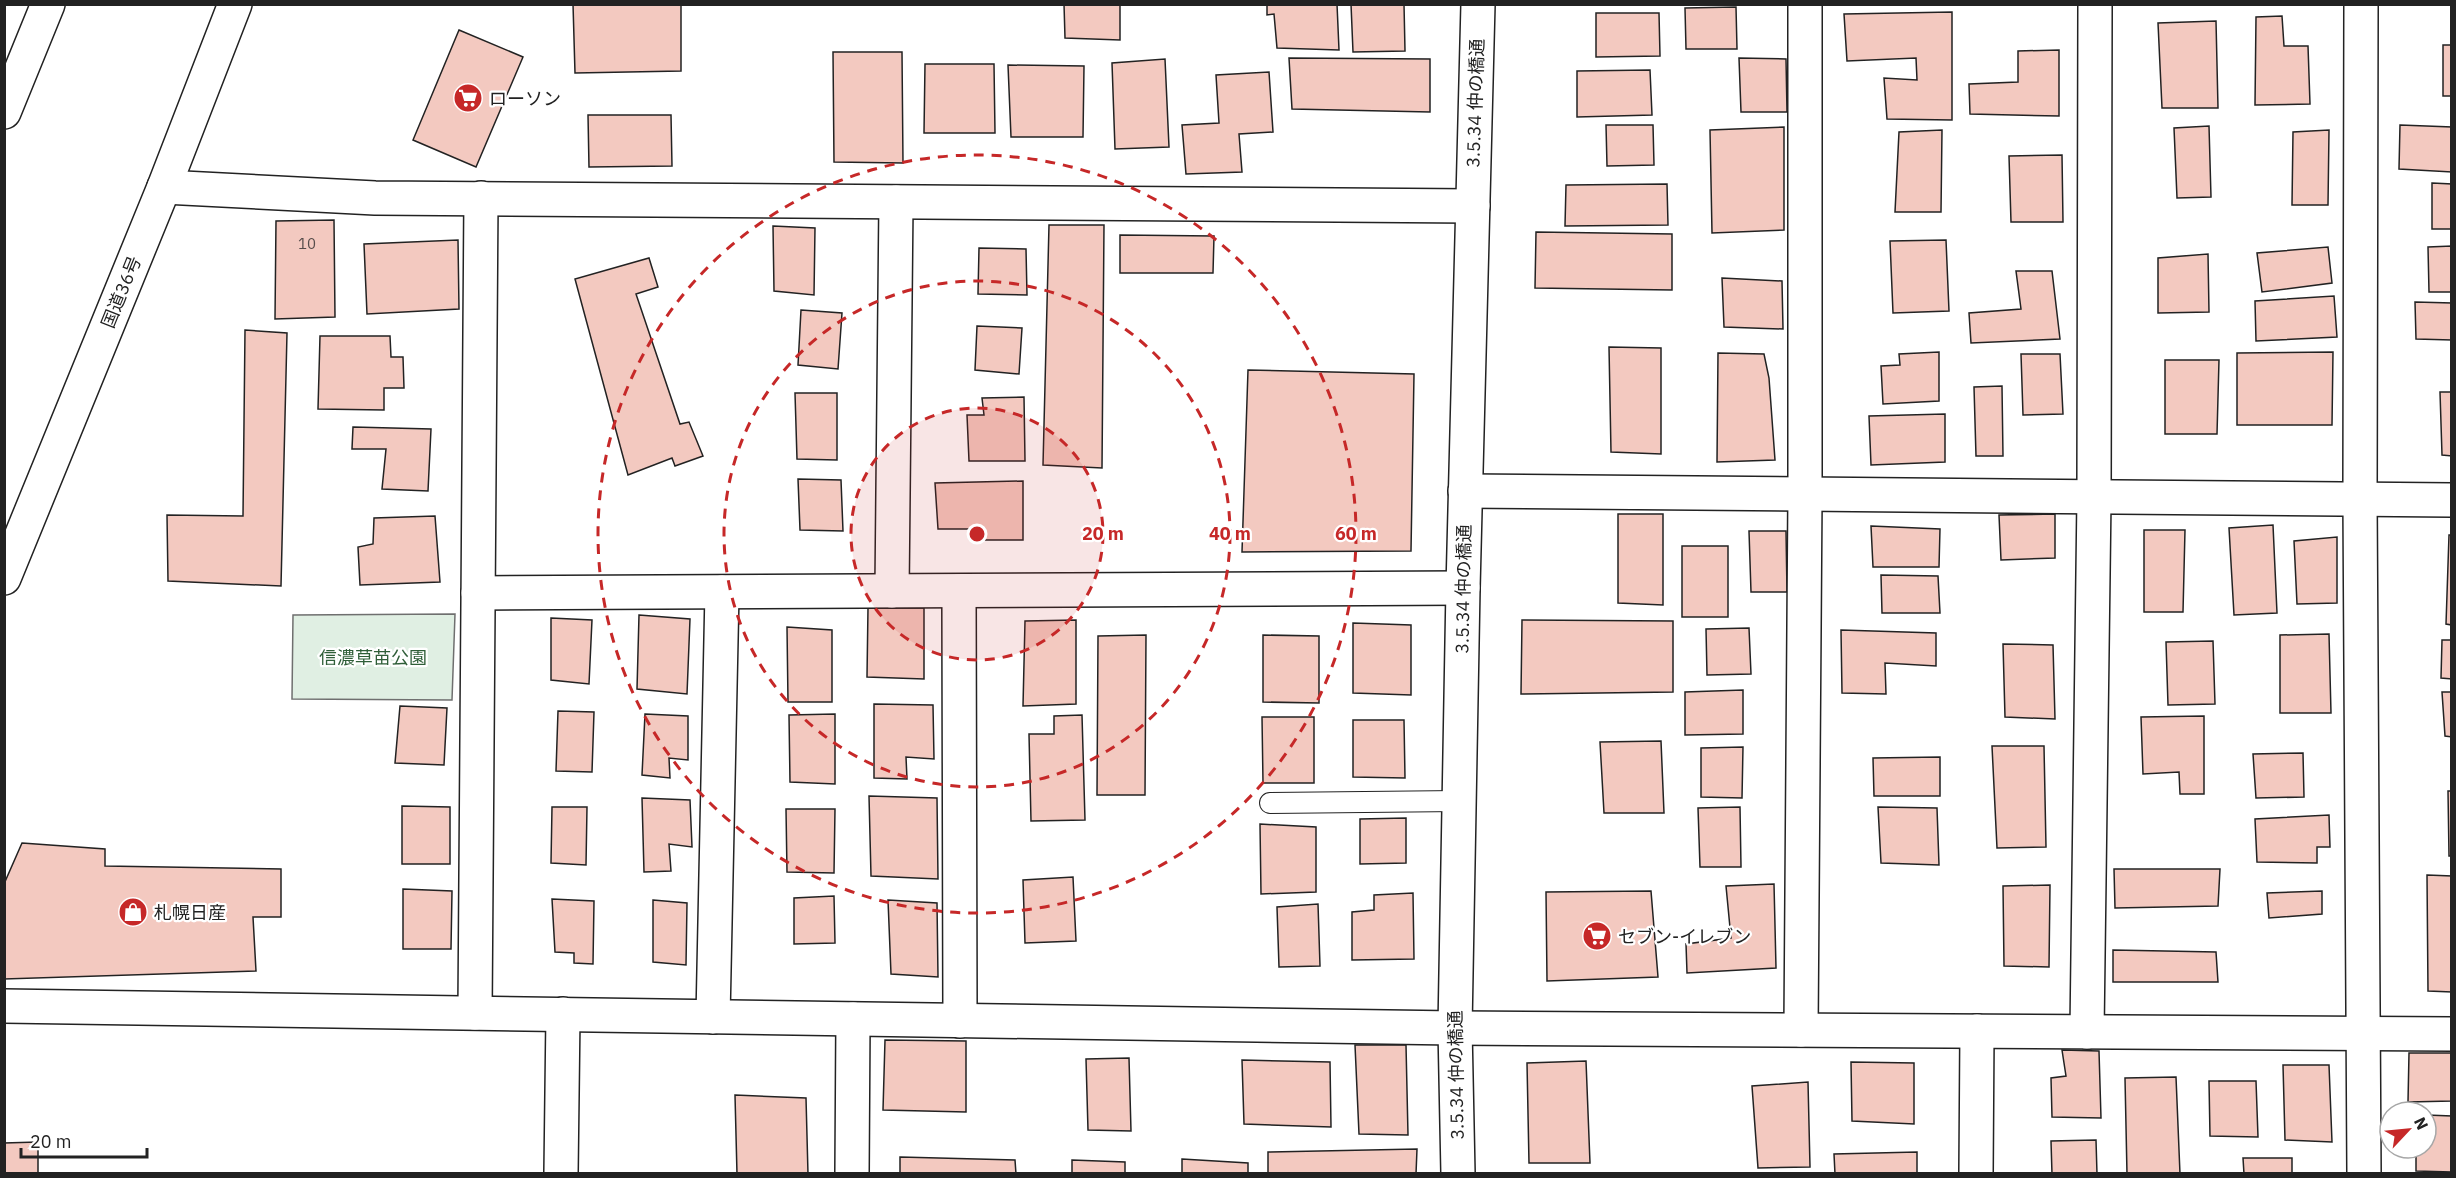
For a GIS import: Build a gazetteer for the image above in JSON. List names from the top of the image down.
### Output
{
  "streets": {
    "main road": ["3.5.34 仲の橋通", "国道36号"]
  },
  "parks": ["信濃草苗公園"],
  "places": {
    "supermarket": ["ローソン", "セブン-イレブン"],
    "shop": ["札幌日産"]
  },
  "house_numbers": ["10"],
  "scale_bar": "20 m",
  "north": "top right",
  "rings": ["20 m", "40 m", "60 m"]
}
